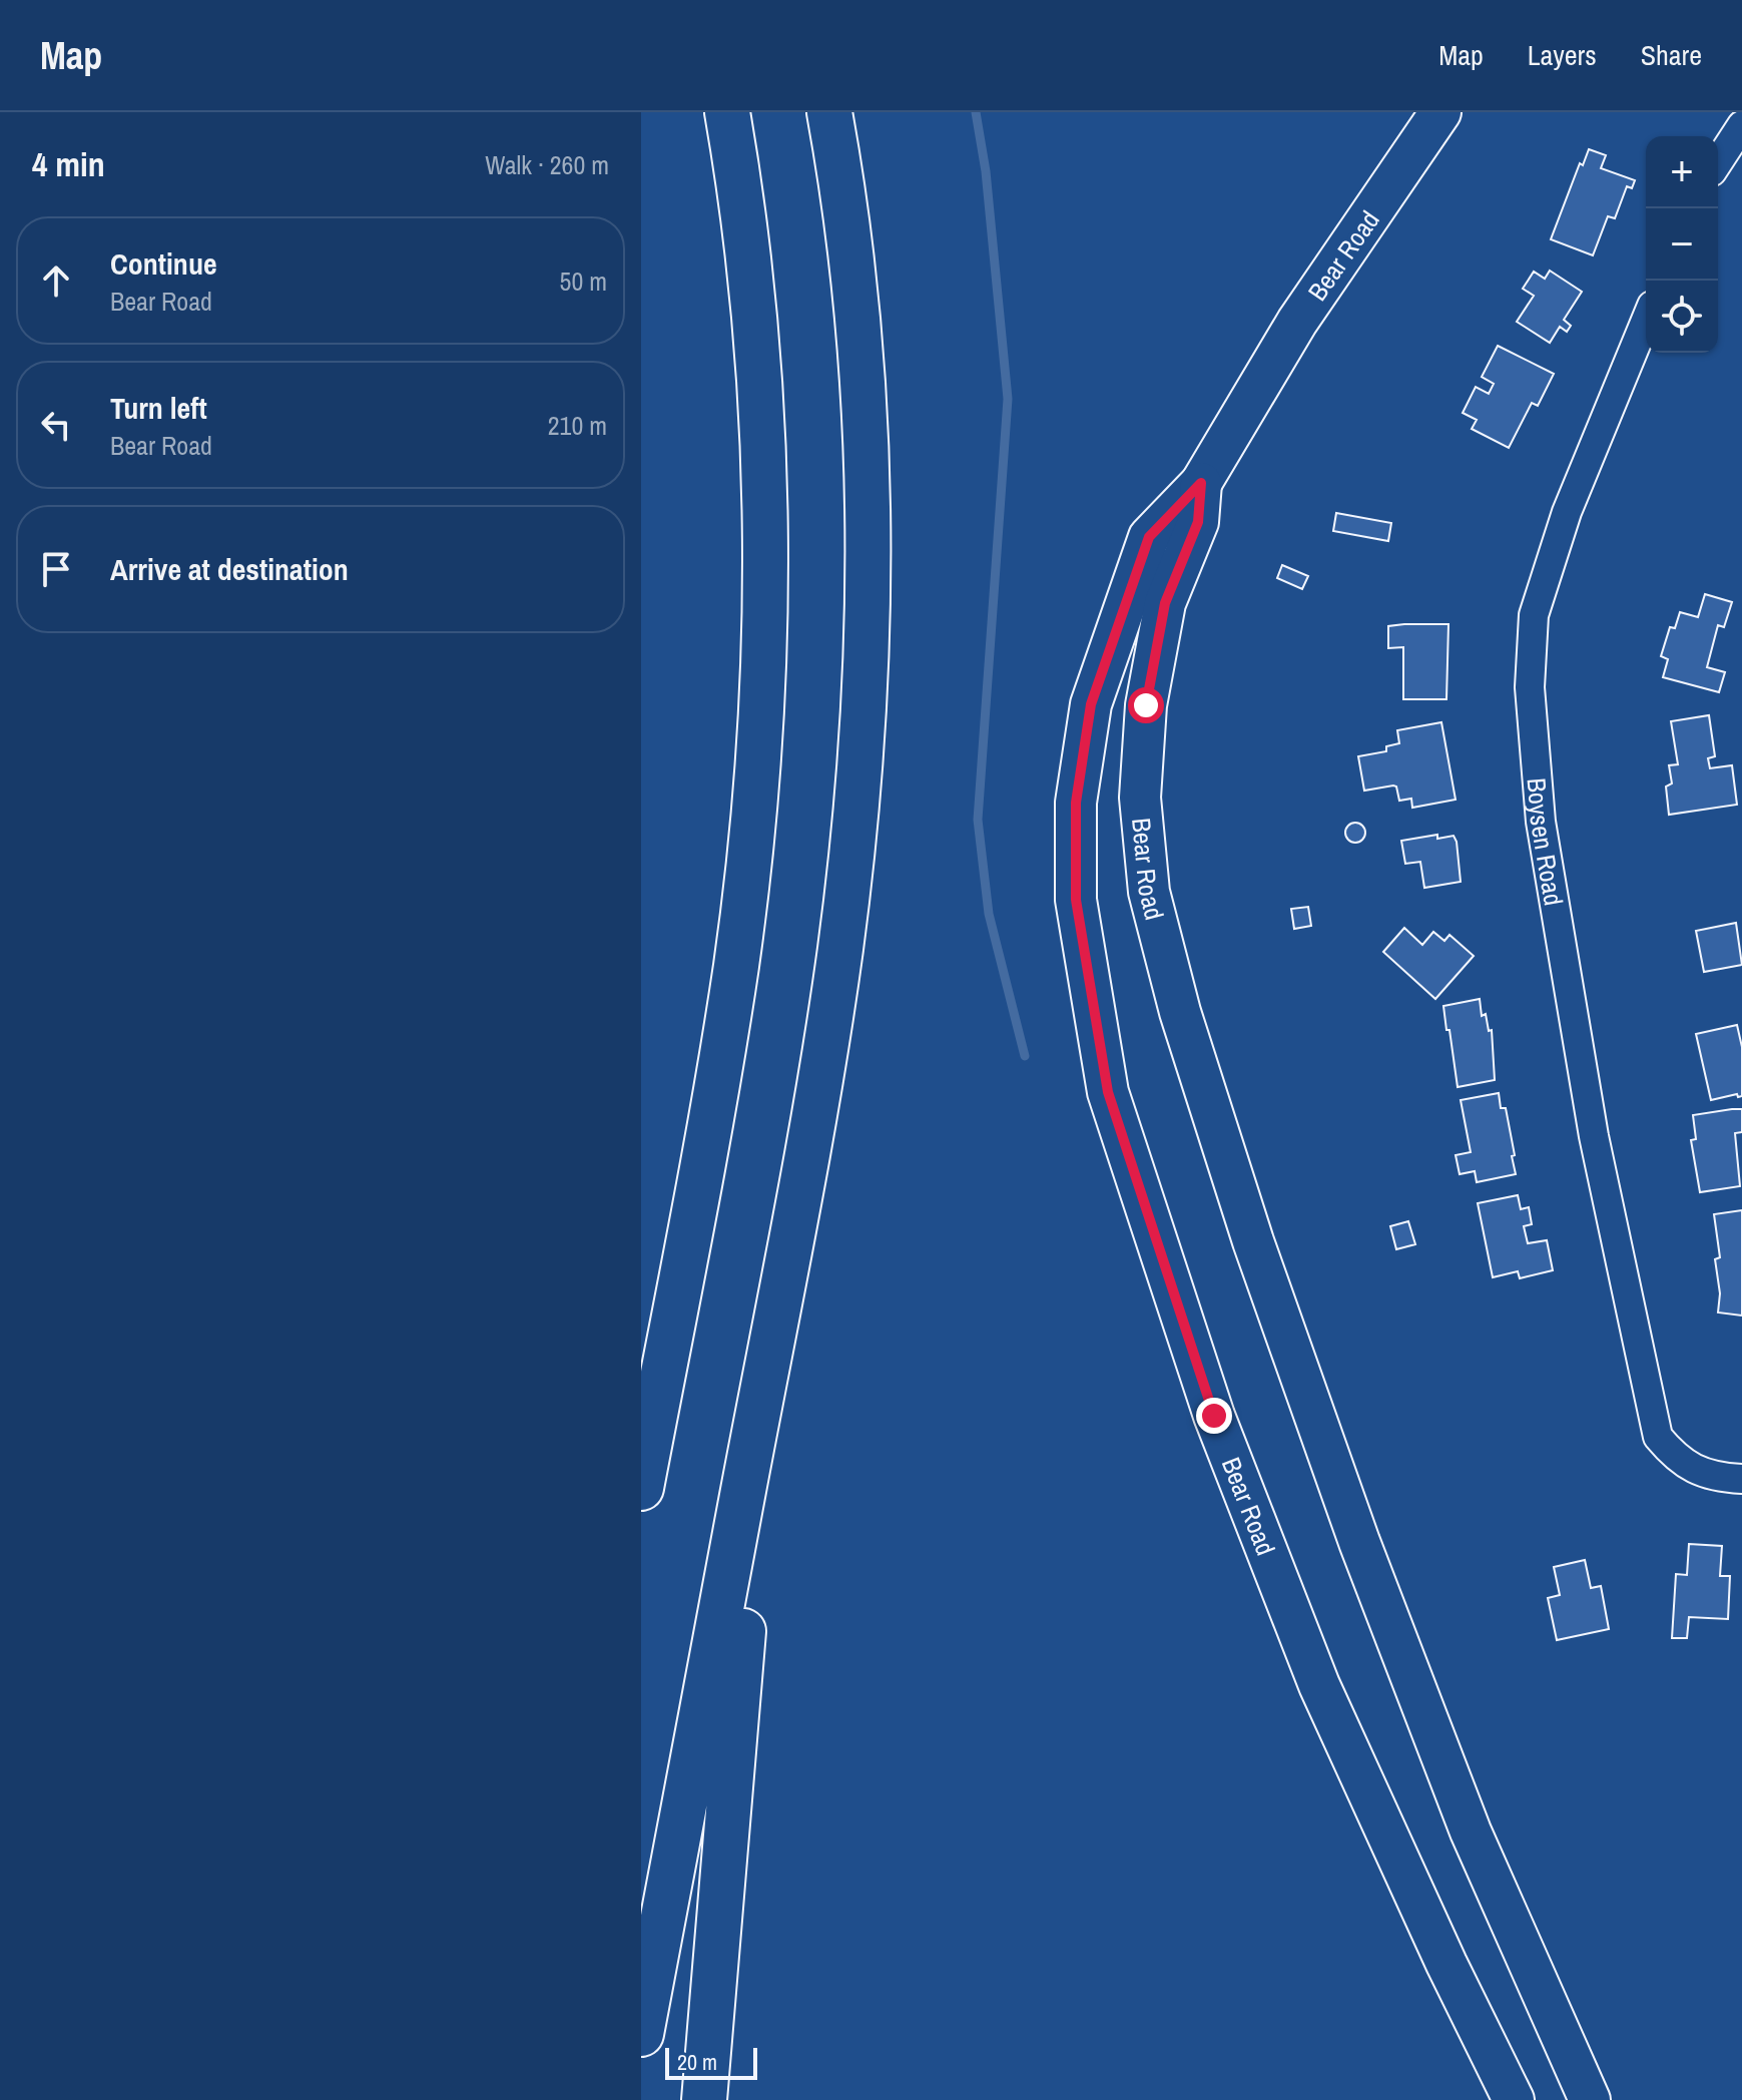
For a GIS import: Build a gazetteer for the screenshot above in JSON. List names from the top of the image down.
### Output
{
  "streets": {
    "street": ["Bear Road", "Boysen Road"]
  },
  "scale_bar": "20 m",
  "page": {
    "header": "Map",
    "nav": ["Map", "Layers", "Share"],
    "heading": ["4 min", "Walk · 260 m"],
    "map_buttons": ["+", "−"],
    "list": [
      ["Continue", "Bear Road", "50 m"],
      ["Turn left", "Bear Road", "210 m"],
      "Arrive at destination"
    ],
    "scale": "20 m"
  }
}
